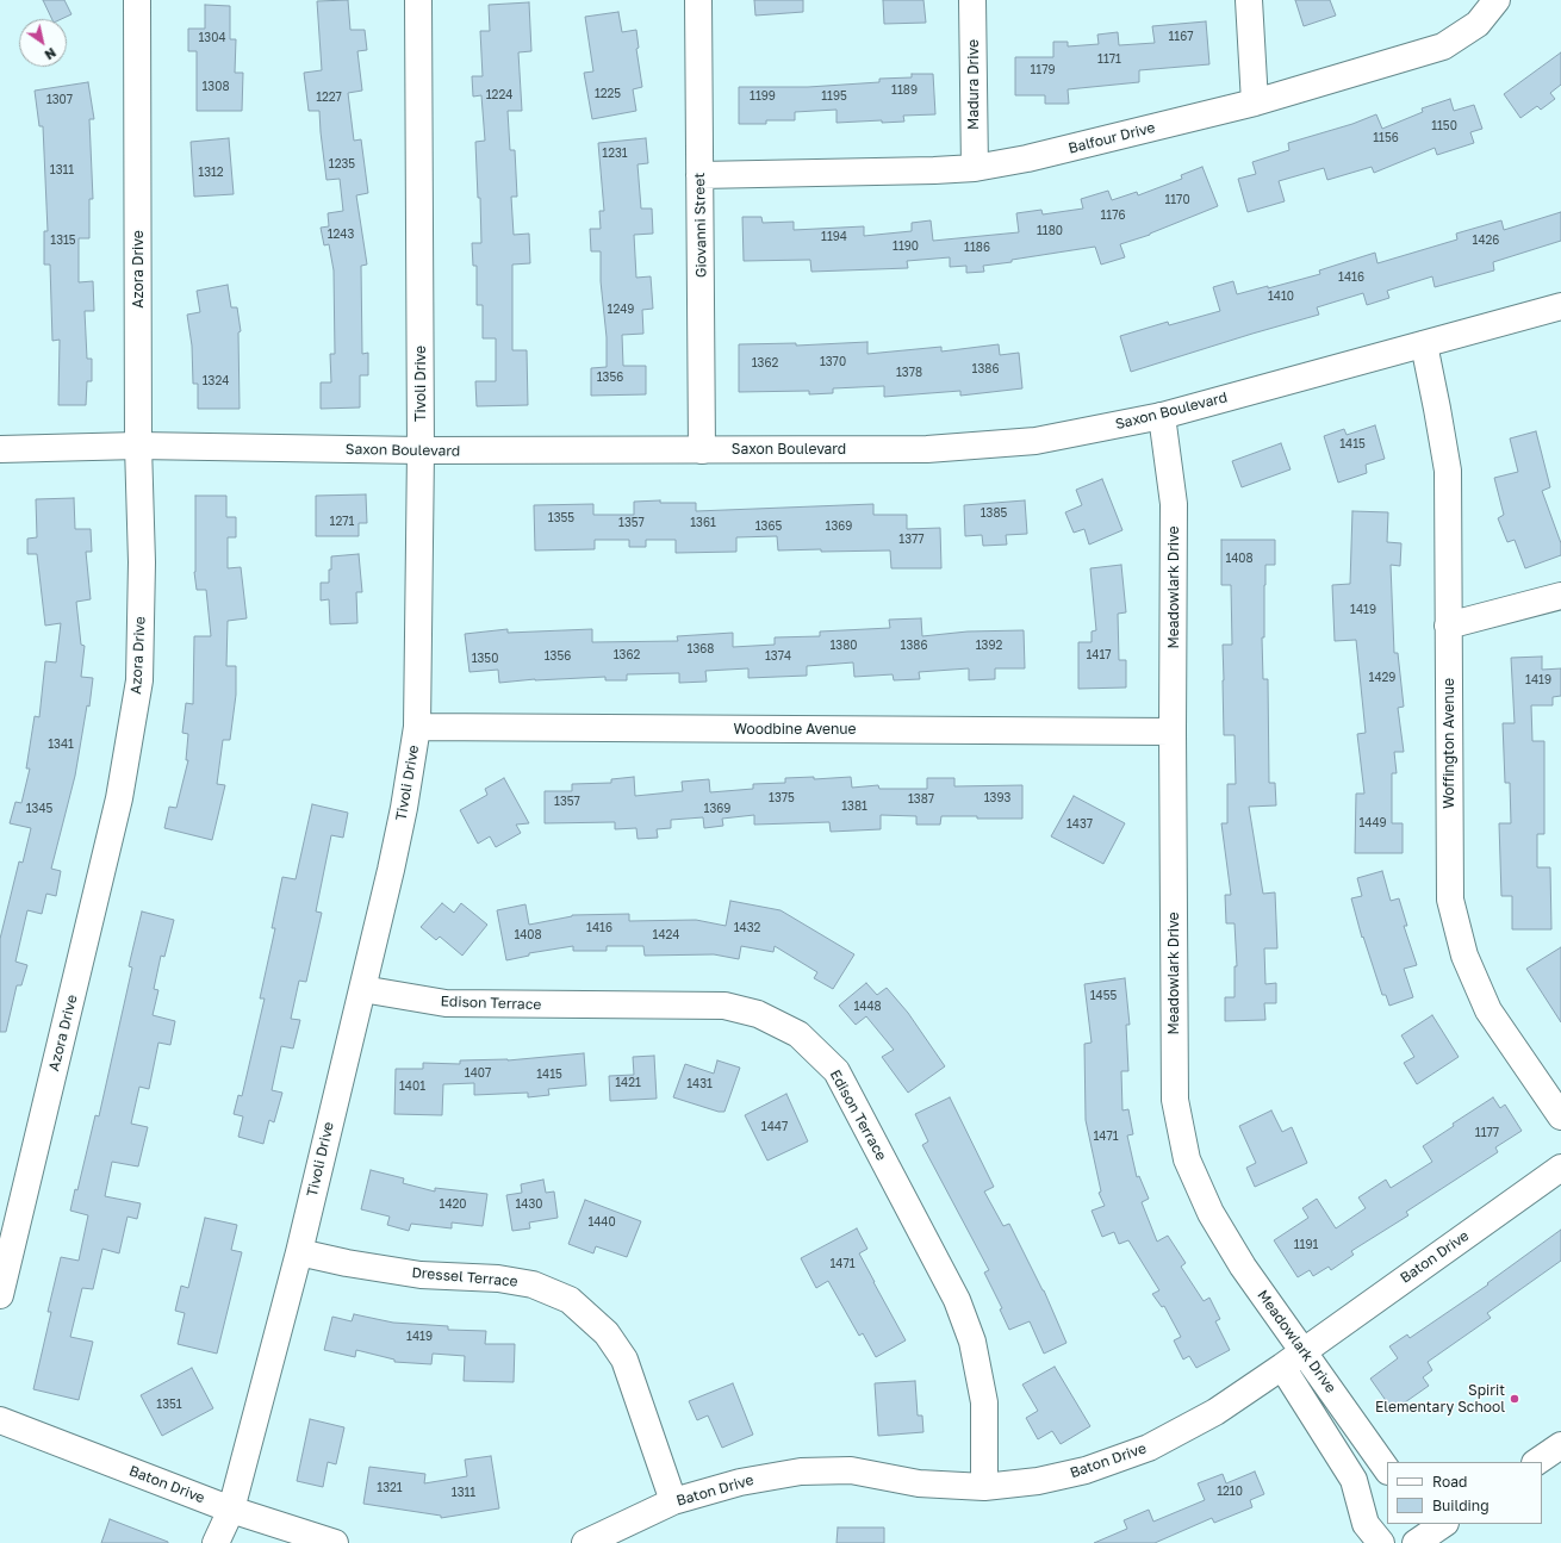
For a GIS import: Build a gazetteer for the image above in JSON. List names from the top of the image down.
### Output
{
  "streets": {
    "street": [
      "Madura Drive",
      "Balfour Drive",
      "Giovanni Street",
      "Azora Drive",
      "Tivoli Drive",
      "Saxon Boulevard",
      "Meadowlark Drive",
      "Woodbine Avenue",
      "Woffington Avenue",
      "Edison Terrace",
      "Baton Drive",
      "Dressel Terrace"
    ]
  },
  "crossings": [
    ["Madura Drive", "Balfour Drive"],
    ["Balfour Drive", "Giovanni Street"],
    ["Giovanni Street", "Saxon Boulevard"],
    ["Azora Drive", "Saxon Boulevard"],
    ["Tivoli Drive", "Saxon Boulevard"],
    ["Tivoli Drive", "Woodbine Avenue"],
    ["Tivoli Drive", "Edison Terrace"],
    ["Tivoli Drive", "Baton Drive"],
    ["Tivoli Drive", "Dressel Terrace"],
    ["Saxon Boulevard", "Meadowlark Drive"],
    ["Saxon Boulevard", "Woffington Avenue"],
    ["Meadowlark Drive", "Woodbine Avenue"],
    ["Meadowlark Drive", "Baton Drive"],
    ["Edison Terrace", "Baton Drive"],
    ["Baton Drive", "Dressel Terrace"]
  ],
  "places": ["Spirit Elementary School"],
  "house_numbers": [
    "1167",
    "1304",
    "1171",
    "1179",
    "1308",
    "1189",
    "1225",
    "1224",
    "1199",
    "1195",
    "1227",
    "1307",
    "1150",
    "1156",
    "1231",
    "1235",
    "1311",
    "1312",
    "1170",
    "1176",
    "1180",
    "1243",
    "1194",
    "1315",
    "1426",
    "1190",
    "1186",
    "1416",
    "1410",
    "1249",
    "1370",
    "1362",
    "1386",
    "1378",
    "1356",
    "1324",
    "1415",
    "1385",
    "1355",
    "1271",
    "1357",
    "1361",
    "1365",
    "1369",
    "1377",
    "1408",
    "1419",
    "1380",
    "1386",
    "1392",
    "1368",
    "1362",
    "1417",
    "1356",
    "1374",
    "1350",
    "1429",
    "1419",
    "1341",
    "1375",
    "1393",
    "1387",
    "1357",
    "1381",
    "1345",
    "1369",
    "1449",
    "1437",
    "1416",
    "1432",
    "1408",
    "1424",
    "1455",
    "1448",
    "1407",
    "1415",
    "1421",
    "1431",
    "1401",
    "1447",
    "1177",
    "1471",
    "1420",
    "1430",
    "1440",
    "1191",
    "1471",
    "1419",
    "1351",
    "1321",
    "1210",
    "1311"
  ],
  "legend": ["Road", "Building"],
  "north": "bottom right"
}
